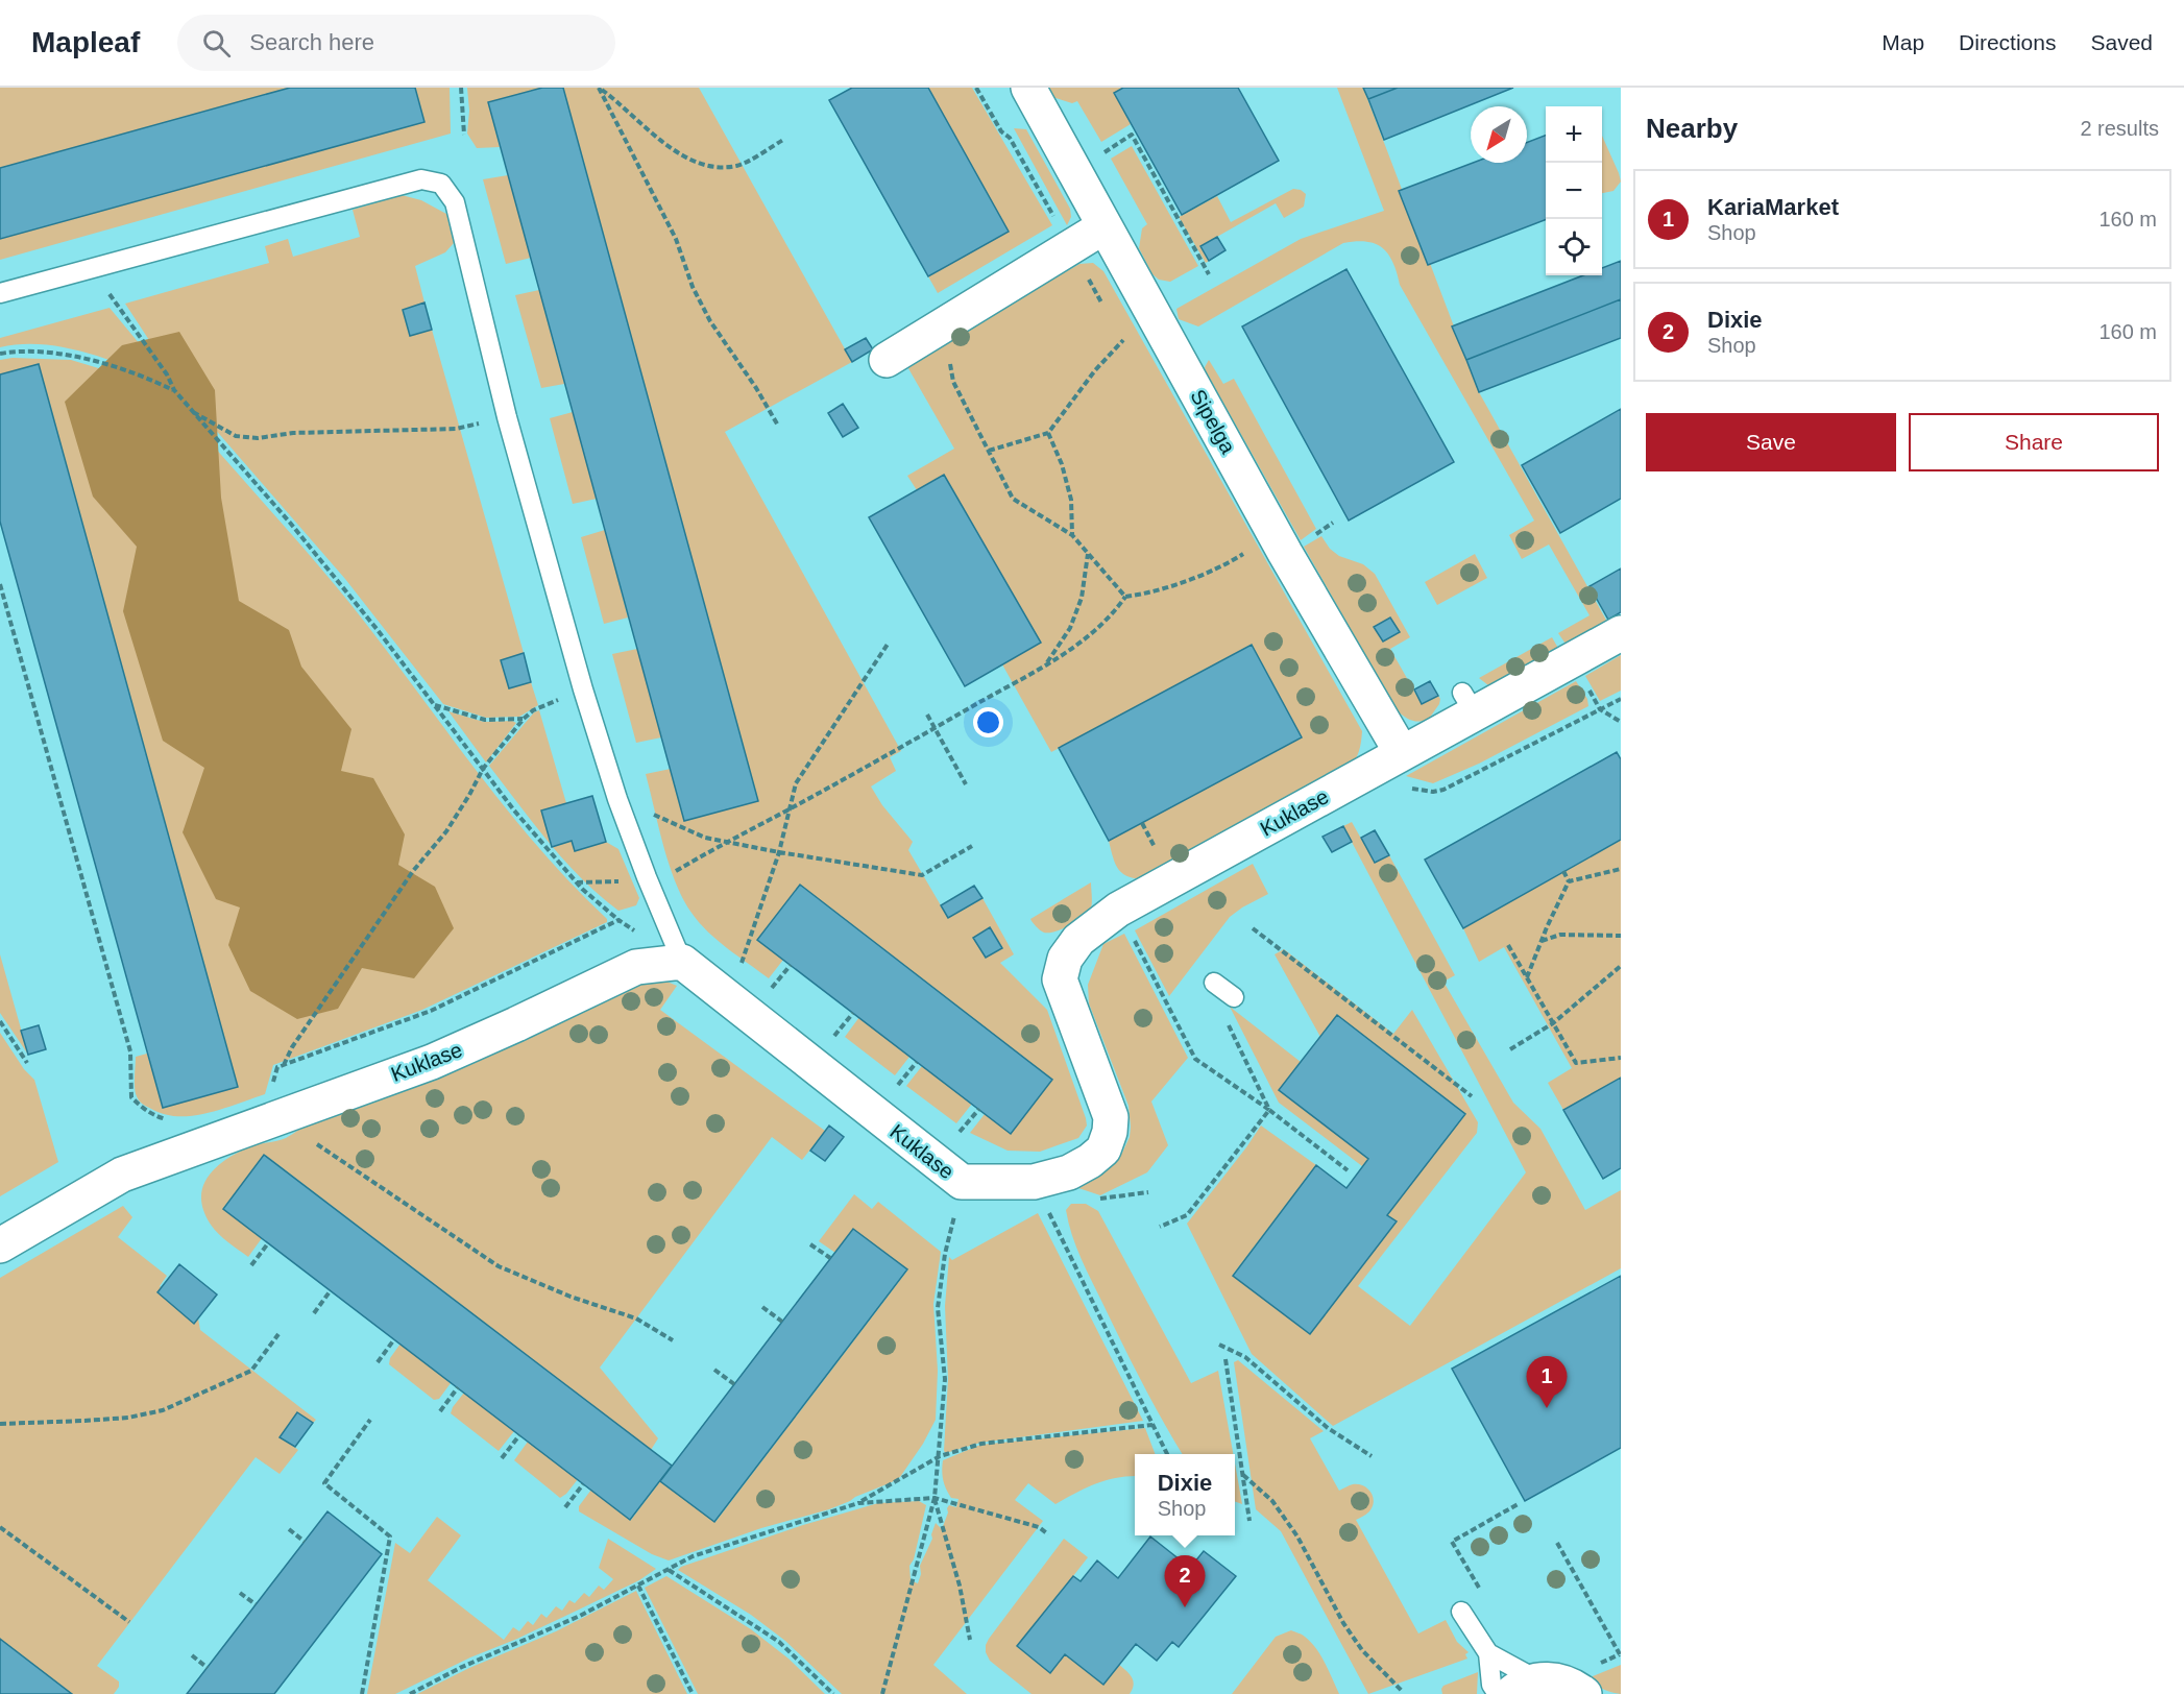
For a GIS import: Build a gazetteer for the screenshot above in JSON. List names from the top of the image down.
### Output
{
  "streets": {
    "street": ["Sipelga", "Kuklase"]
  },
  "crossings": [
    ["Sipelga", "Kuklase"]
  ],
  "north": "bottom left",
  "page": {
    "header": "Mapleaf",
    "search": "Search here",
    "nav": ["Map", "Directions", "Saved"],
    "heading": ["Nearby", "2 results"],
    "map_buttons": ["+", "−"],
    "list": [
      {
        "mark": "1",
        "name": "KariaMarket",
        "note": "Shop",
        "value": "160 m"
      },
      {
        "mark": "2",
        "name": "Dixie",
        "note": "Shop",
        "value": "160 m"
      }
    ],
    "buttons": ["Save", "Share"],
    "pins": ["1", "2"],
    "popup": ["Dixie", "Shop"]
  }
}
